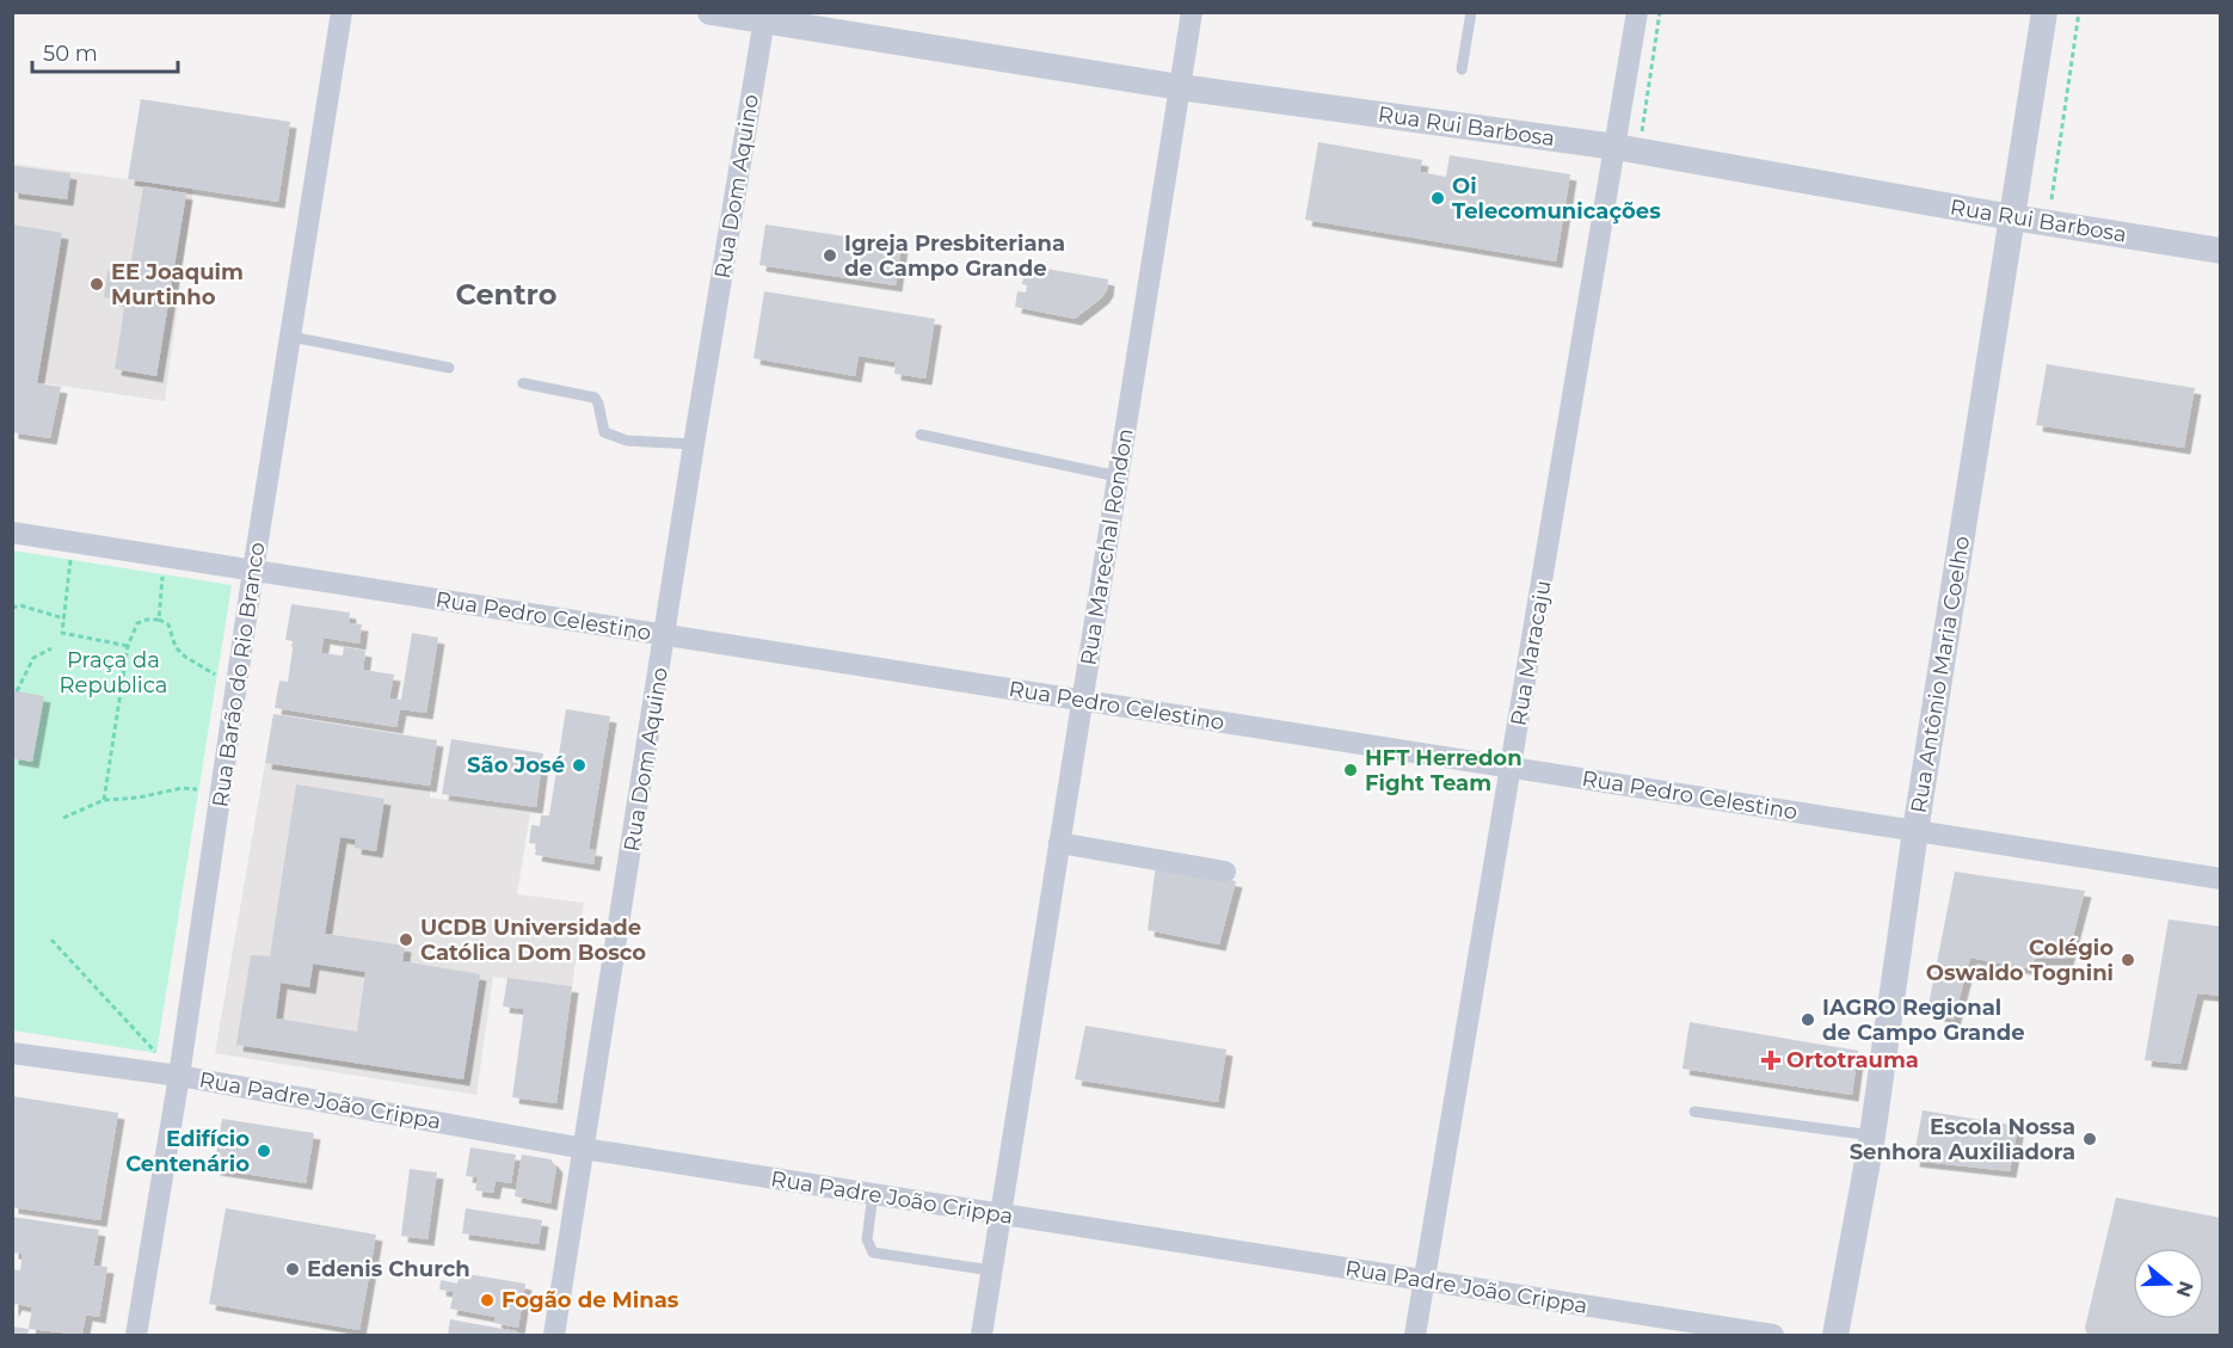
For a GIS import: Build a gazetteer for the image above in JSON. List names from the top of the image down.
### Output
{
  "streets": {
    "street": [
      "Rua Rui Barbosa",
      "Rua Dom Aquino",
      "Rua Marechal Rondon",
      "Rua Pedro Celestino",
      "Rua Maracaju",
      "Rua Barão do Rio Branco",
      "Rua Antônio Maria Coelho",
      "Rua Padre João Crippa"
    ]
  },
  "crossings": [
    ["Rua Rui Barbosa", "Rua Dom Aquino"],
    ["Rua Rui Barbosa", "Rua Marechal Rondon"],
    ["Rua Rui Barbosa", "Rua Maracaju"],
    ["Rua Rui Barbosa", "Rua Antônio Maria Coelho"],
    ["Rua Dom Aquino", "Rua Pedro Celestino"],
    ["Rua Dom Aquino", "Rua Padre João Crippa"],
    ["Rua Marechal Rondon", "Rua Pedro Celestino"],
    ["Rua Marechal Rondon", "Rua Padre João Crippa"],
    ["Rua Pedro Celestino", "Rua Maracaju"],
    ["Rua Pedro Celestino", "Rua Barão do Rio Branco"],
    ["Rua Pedro Celestino", "Rua Antônio Maria Coelho"],
    ["Rua Maracaju", "Rua Padre João Crippa"],
    ["Rua Barão do Rio Branco", "Rua Padre João Crippa"]
  ],
  "districts": ["Centro"],
  "parks": ["Praça da Republica"],
  "places": {
    "other": [
      "Oi Telecomunicações",
      "Igreja Presbiteriana de Campo Grande",
      "EE Joaquim Murtinho",
      "São José",
      "HFT Herredon Fight Team",
      "UCDB Universidade Católica Dom Bosco",
      "Colégio Oswaldo Tognini",
      "IAGRO Regional de Campo Grande",
      "Escola Nossa Senhora Auxiliadora",
      "Edifício Centenário",
      "Edenis Church",
      "Fogão de Minas"
    ],
    "health": ["Ortotrauma"]
  },
  "scale_bar": "50 m",
  "north": "right"
}
